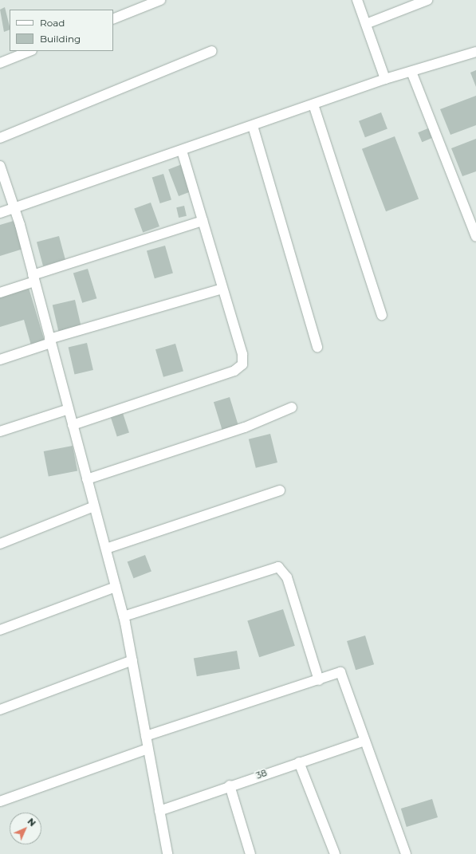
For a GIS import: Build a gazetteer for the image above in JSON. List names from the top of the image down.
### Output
{
  "streets": {
    "street": ["38"]
  },
  "legend": ["Road", "Building"],
  "north": "top right"
}
